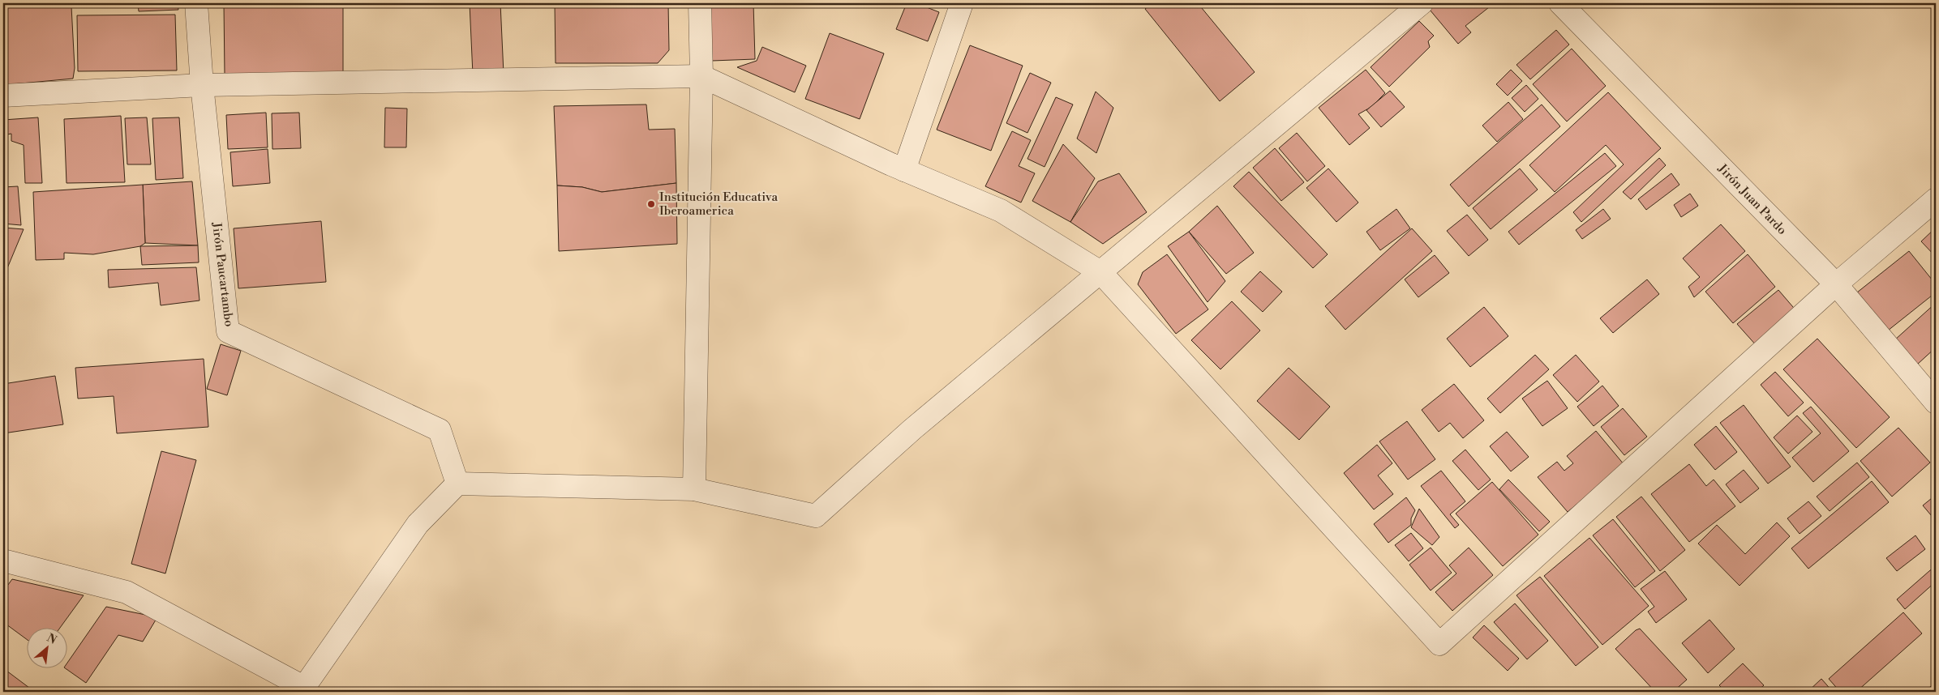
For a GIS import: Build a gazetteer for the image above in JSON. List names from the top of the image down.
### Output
{
  "streets": {
    "street": ["Jirón Juan Pardo", "Jirón Paucartambo"]
  },
  "places": ["Institución Educativa Iberoamerica"],
  "north": "top right"
}
